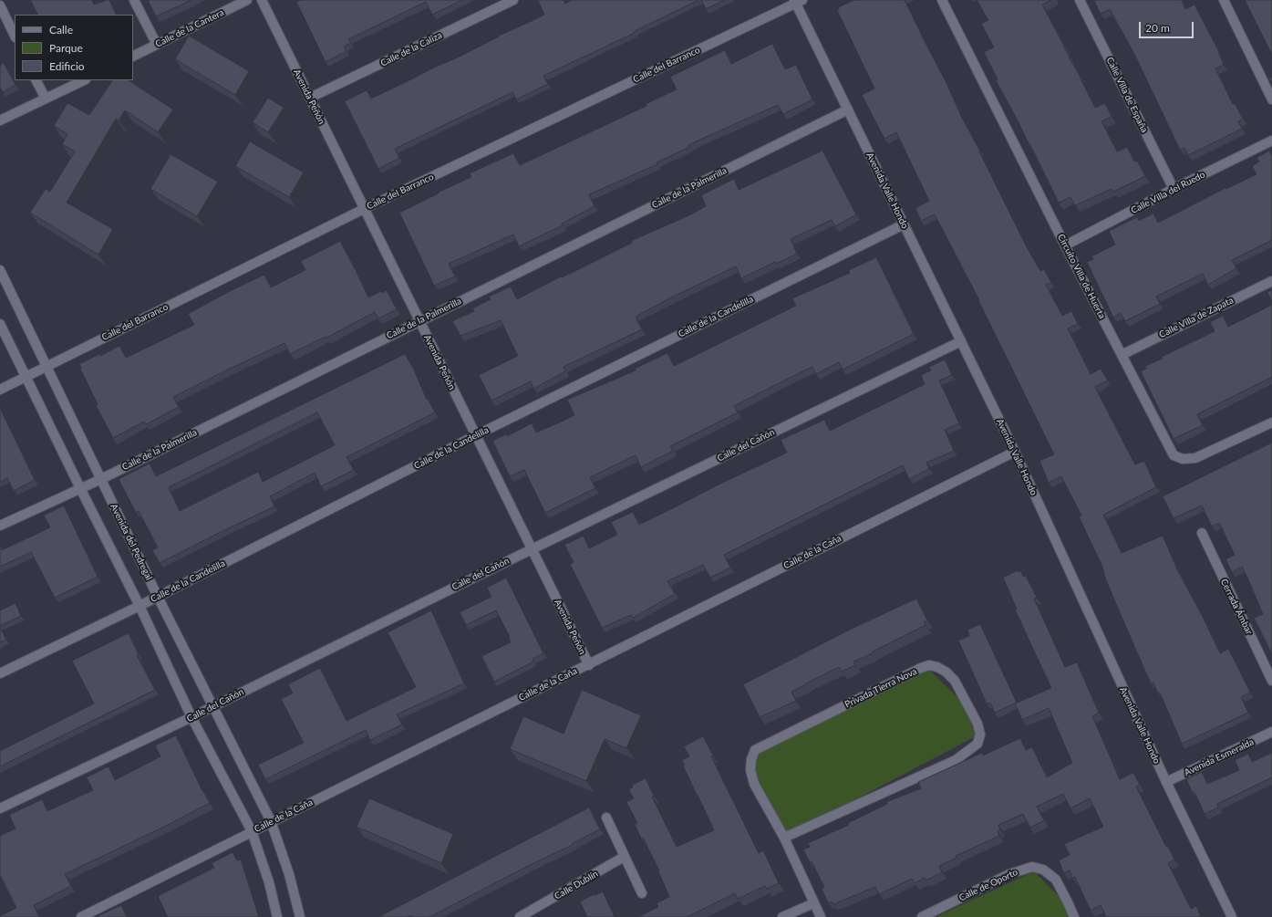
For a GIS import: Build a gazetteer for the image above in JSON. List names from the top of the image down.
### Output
{
  "streets": {
    "street": [
      "Calle de la Cantera",
      "Calle de la Caliza",
      "Calle del Barranco",
      "Calle Villa de España",
      "Avenida Peñón",
      "Calle de la Palmerilla",
      "Avenida Valle Hondo",
      "Calle Villa del Ruedo",
      "Circuito Villa de Huerta",
      "Calle de la Candelilla",
      "Calle Villa de Zapata",
      "Calle del Cañón",
      "Avenida del Pedregal",
      "Calle de la Caña",
      "Cerrada Ámbar",
      "Privada Tierra Nova",
      "Avenida Esmeralda",
      "Calle Dublín",
      "Calle de Oporto"
    ]
  },
  "crossings": [
    ["Calle de la Caliza", "Avenida Peñón"],
    ["Calle del Barranco", "Avenida Peñón"],
    ["Calle del Barranco", "Avenida Valle Hondo"],
    ["Calle del Barranco", "Avenida del Pedregal"],
    ["Calle Villa de España", "Calle Villa del Ruedo"],
    ["Avenida Peñón", "Calle de la Palmerilla"],
    ["Avenida Peñón", "Calle de la Candelilla"],
    ["Avenida Peñón", "Calle del Cañón"],
    ["Avenida Peñón", "Calle de la Caña"],
    ["Calle de la Palmerilla", "Avenida Valle Hondo"],
    ["Calle de la Palmerilla", "Avenida del Pedregal"],
    ["Avenida Valle Hondo", "Calle de la Candelilla"],
    ["Avenida Valle Hondo", "Calle del Cañón"],
    ["Avenida Valle Hondo", "Calle de la Caña"],
    ["Avenida Valle Hondo", "Avenida Esmeralda"],
    ["Calle Villa del Ruedo", "Circuito Villa de Huerta"],
    ["Circuito Villa de Huerta", "Calle Villa de Zapata"],
    ["Calle de la Candelilla", "Avenida del Pedregal"],
    ["Calle del Cañón", "Avenida del Pedregal"],
    ["Avenida del Pedregal", "Calle de la Caña"]
  ],
  "legend": ["Calle", "Parque", "Edificio"],
  "scale_bar": "20 m"
}
